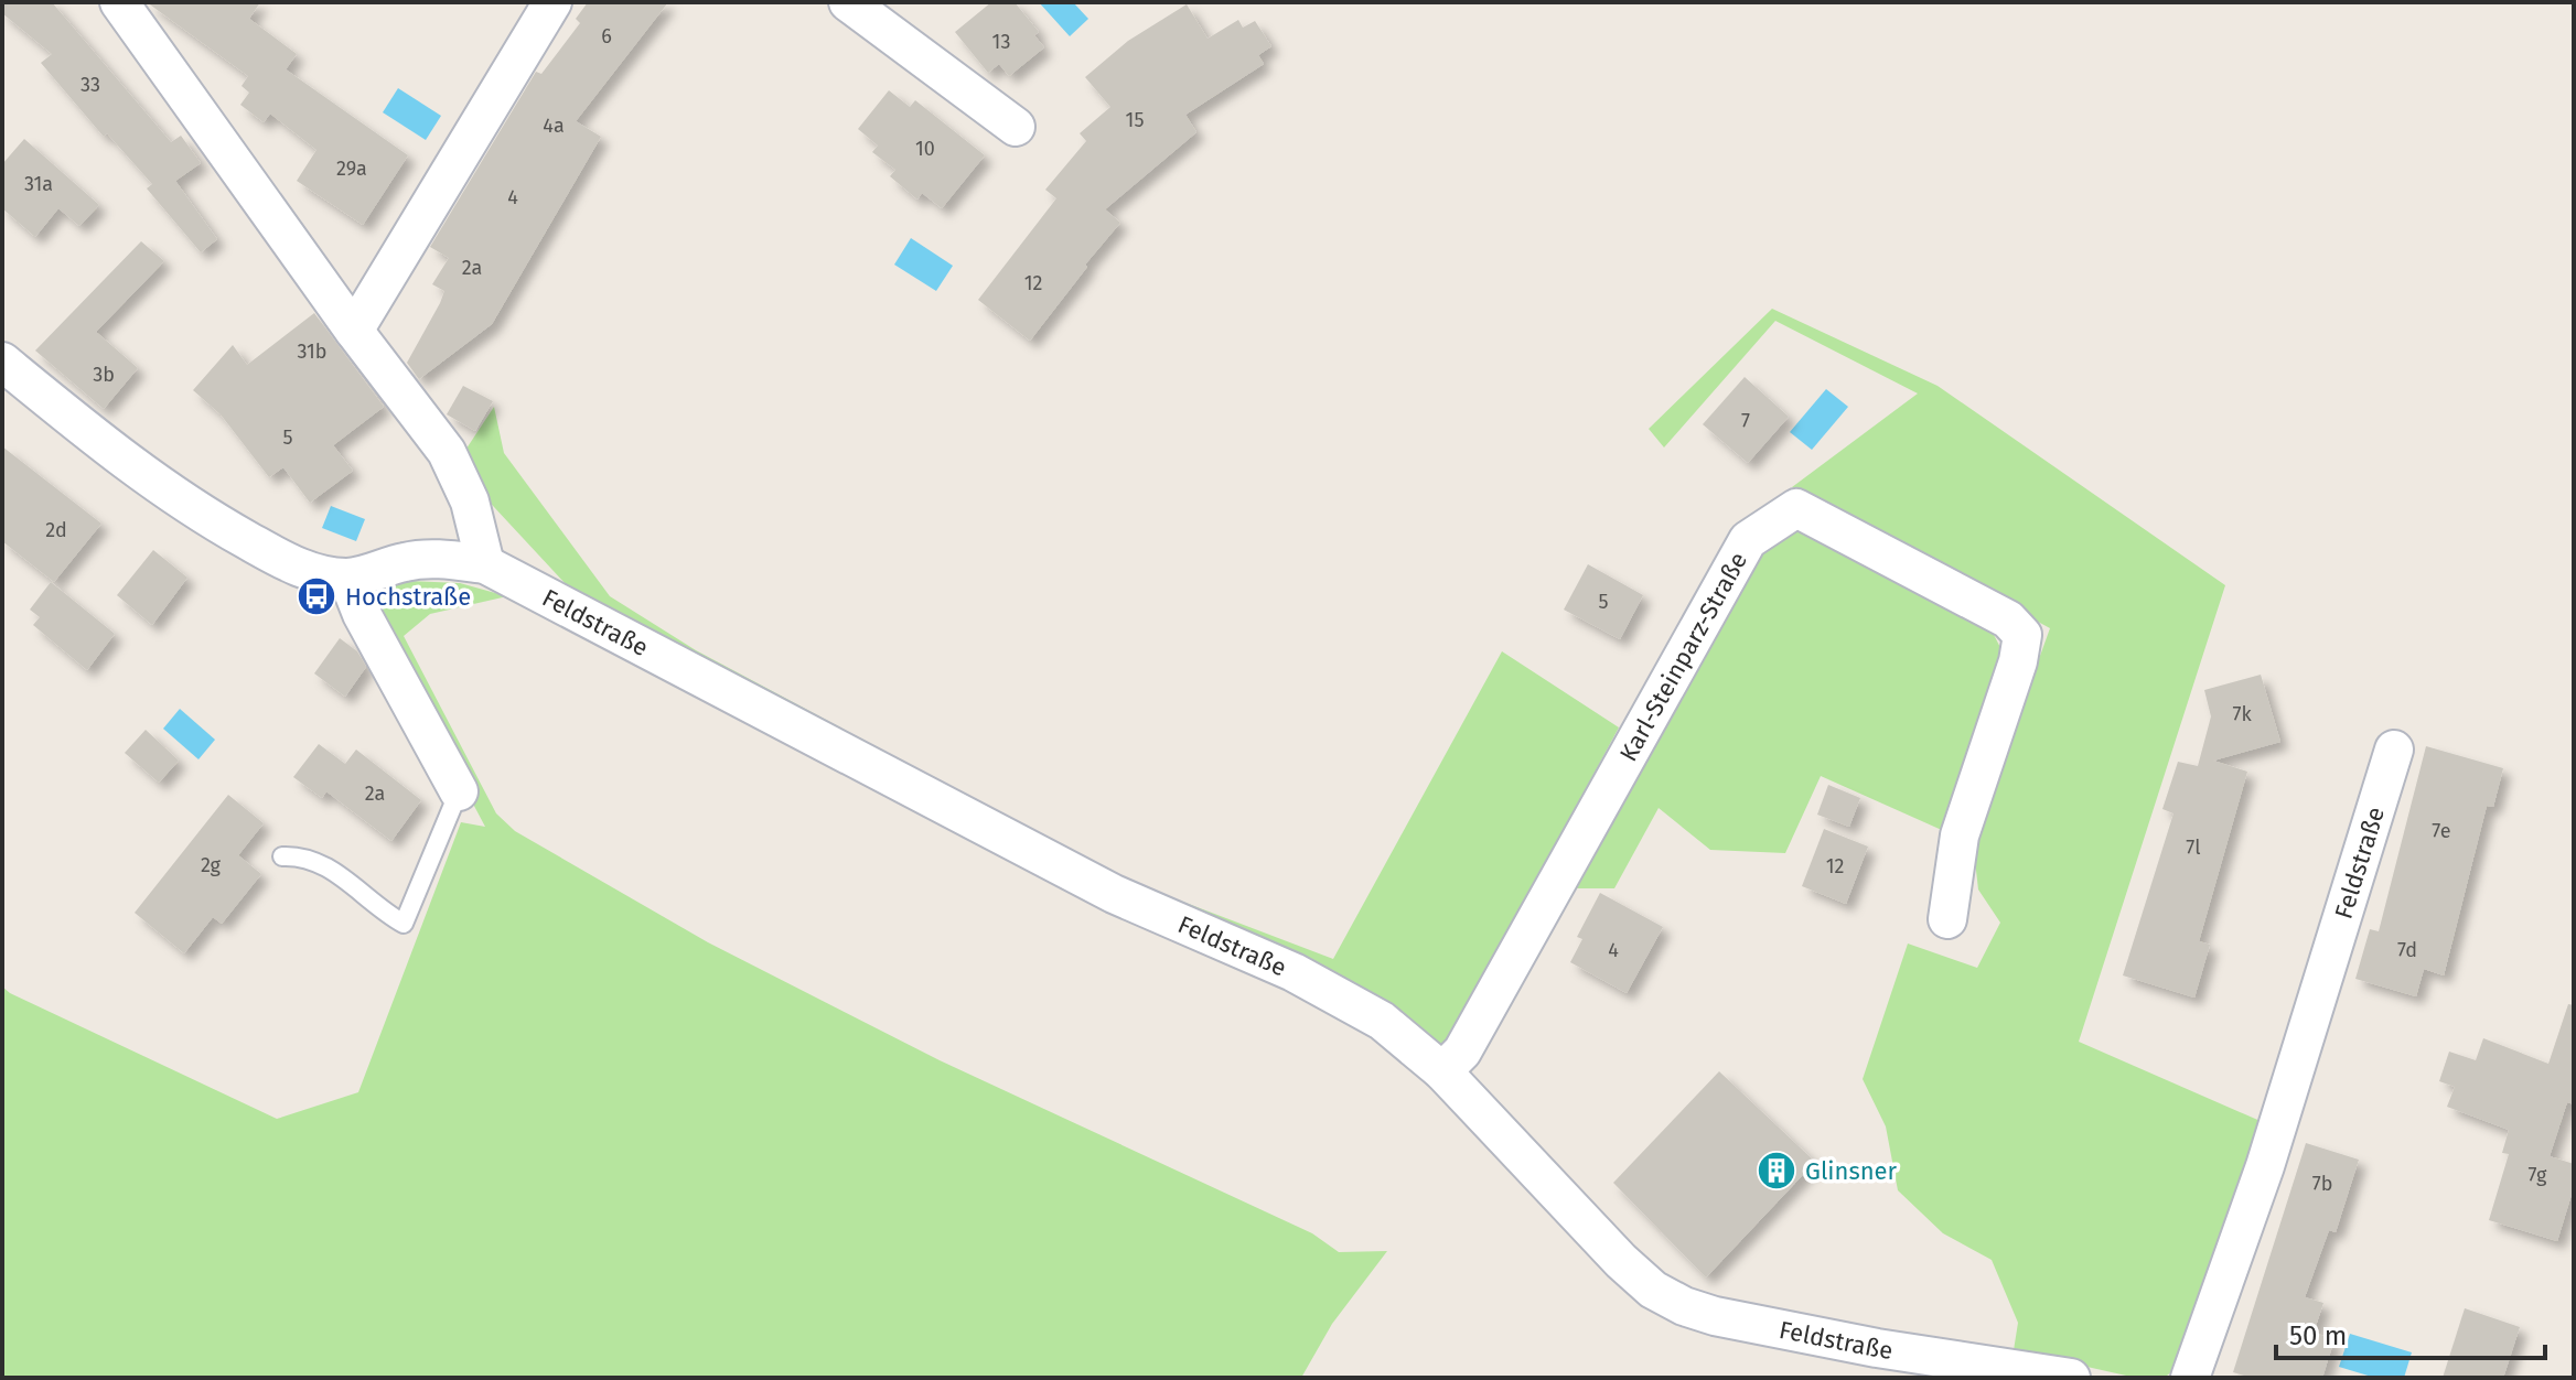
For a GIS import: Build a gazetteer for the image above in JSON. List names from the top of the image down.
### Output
{
  "streets": {
    "street": ["Feldstraße", "Karl-Steinparz-Straße"]
  },
  "crossings": [
    ["Feldstraße", "Karl-Steinparz-Straße"]
  ],
  "places": {
    "bus stop": ["Hochstraße"],
    "building": ["Glinsner"]
  },
  "house_numbers": [
    "6",
    "13",
    "33",
    "15",
    "4a",
    "10",
    "29a",
    "31a",
    "4",
    "2a",
    "12",
    "31b",
    "3b",
    "7",
    "5",
    "2d",
    "5",
    "7k",
    "2a",
    "7e",
    "7l",
    "2g",
    "12",
    "4",
    "7d",
    "7g",
    "7b"
  ],
  "scale_bar": "50 m"
}
